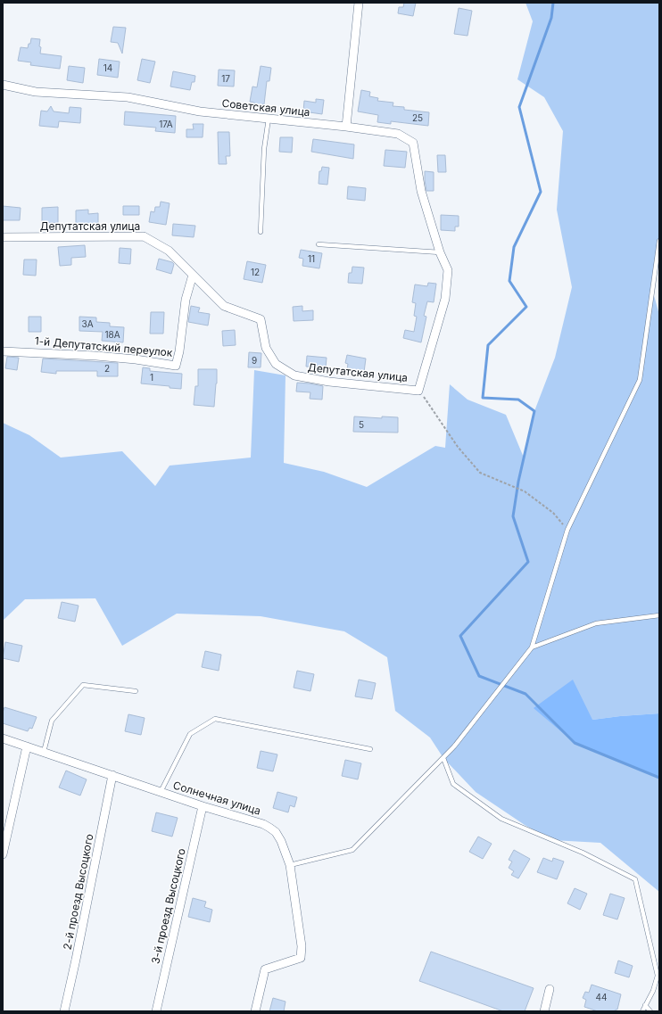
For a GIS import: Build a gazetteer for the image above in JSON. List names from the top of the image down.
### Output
{
  "streets": {
    "street": [
      "Советская улица",
      "Депутатская улица",
      "1-й Депутатский переулок",
      "Солнечная улица",
      "2-й проезд Высоцкого",
      "3-й проезд Высоцкого"
    ]
  },
  "crossings": [
    ["Советская улица", "Депутатская улица"],
    ["Депутатская улица", "1-й Депутатский переулок"],
    ["Солнечная улица", "2-й проезд Высоцкого"],
    ["Солнечная улица", "3-й проезд Высоцкого"]
  ],
  "house_numbers": [
    "14",
    "17",
    "25",
    "17А",
    "11",
    "12",
    "3А",
    "18А",
    "9",
    "2",
    "1",
    "5",
    "44"
  ]
}
